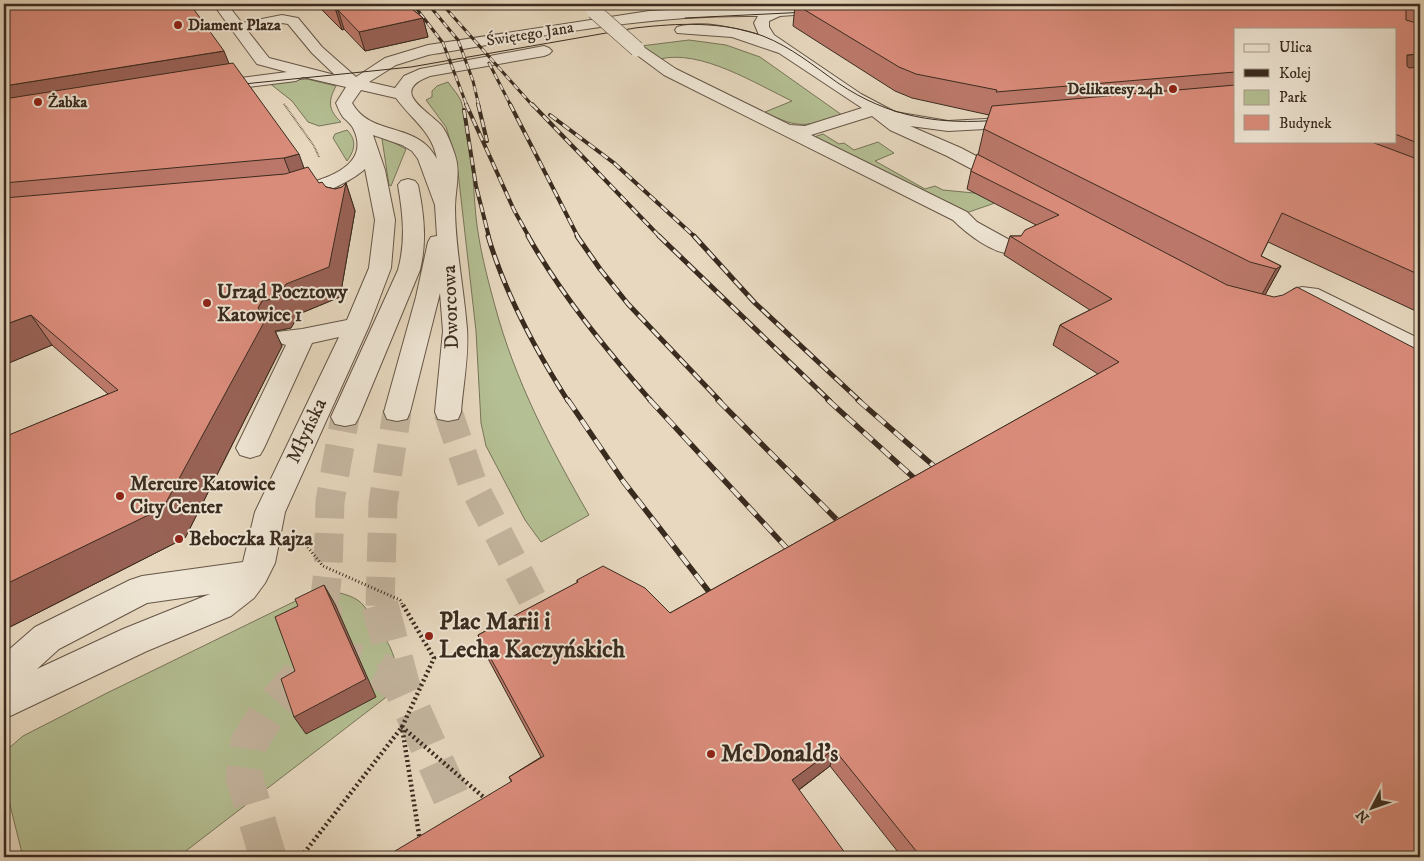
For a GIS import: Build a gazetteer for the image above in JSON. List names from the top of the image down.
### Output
{
  "streets": {
    "street": ["Świętego Jana", "Dworcowa", "Młyńska"]
  },
  "crossings": [
    ["Świętego Jana", "Dworcowa"]
  ],
  "places": [
    "Diament Plaza",
    "Delikatesy 24h",
    "Żabka",
    "Urząd Pocztowy Katowice 1",
    "Mercure Katowice City Center",
    "Beboczka Rajza",
    "Plac Marii i Lecha Kaczyńskich",
    "McDonald's"
  ],
  "legend": [
    "Ulica",
    "Kolej",
    "Park",
    "Budynek"
  ],
  "north": "bottom left"
}
